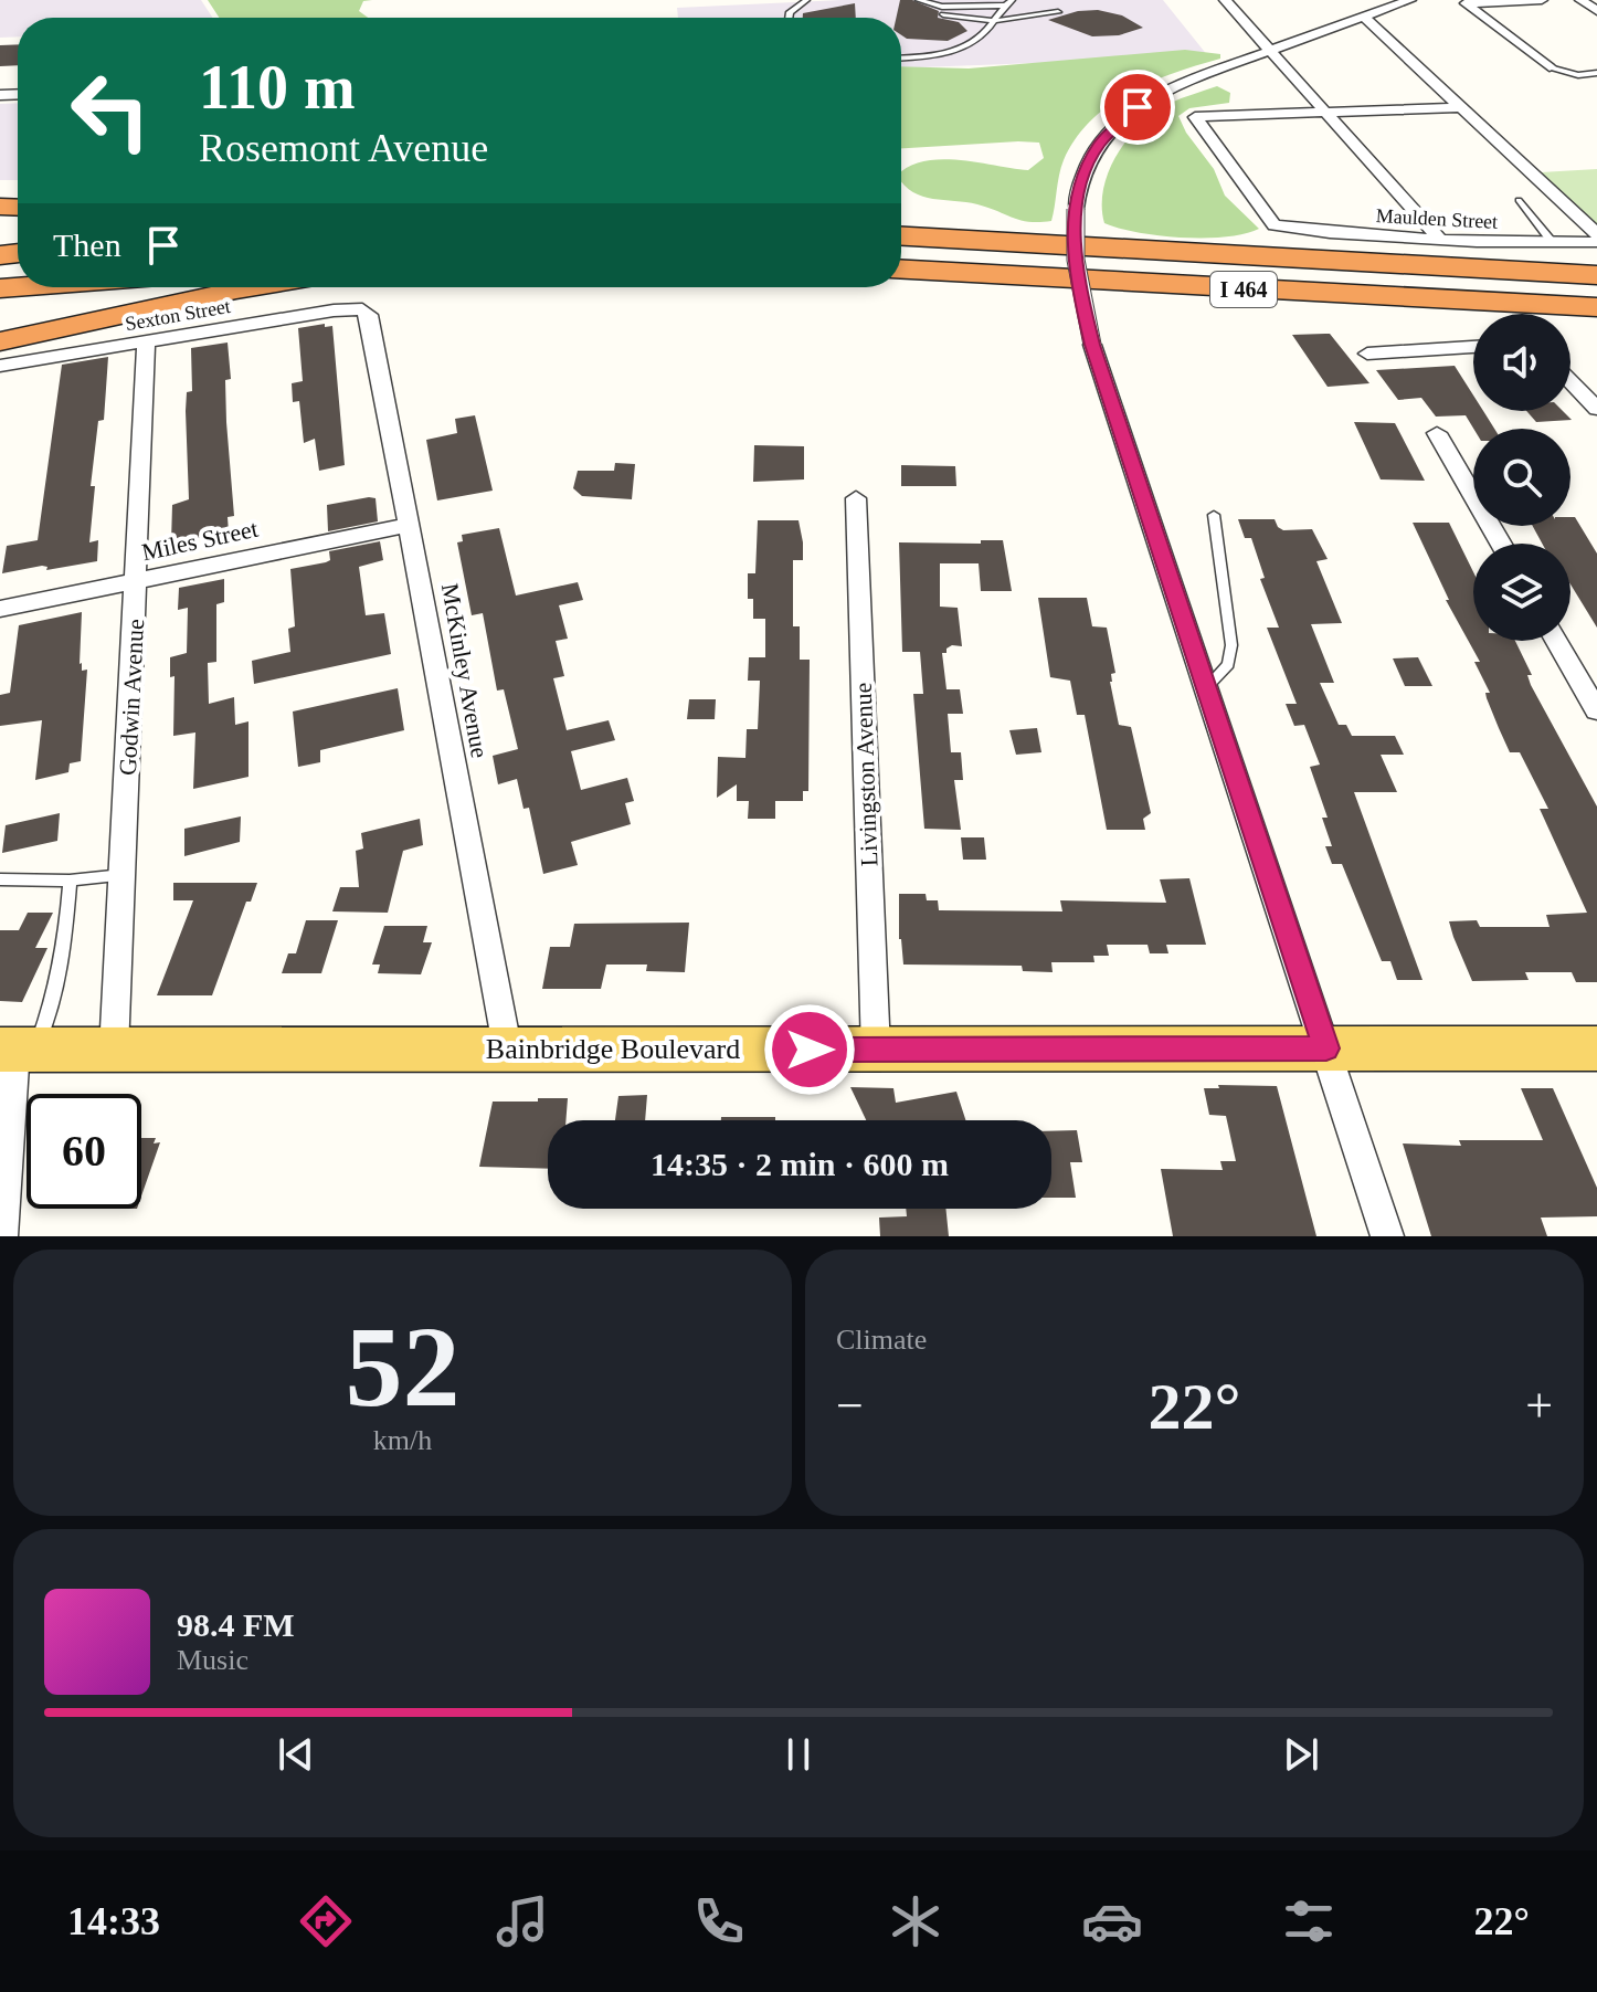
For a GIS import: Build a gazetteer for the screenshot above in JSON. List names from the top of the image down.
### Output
{
  "streets": {
    "highway": ["I 464"],
    "main road": ["Bainbridge Boulevard"],
    "street": [
      "Maulden Street",
      "Sexton Street",
      "Miles Street",
      "McKinley Avenue",
      "Godwin Avenue",
      "Livingston Avenue"
    ]
  },
  "crossings": [
    ["Sexton Street", "McKinley Avenue"],
    ["Sexton Street", "Godwin Avenue"],
    ["Miles Street", "McKinley Avenue"],
    ["Miles Street", "Godwin Avenue"],
    ["McKinley Avenue", "Bainbridge Boulevard"],
    ["Godwin Avenue", "Bainbridge Boulevard"],
    ["Livingston Avenue", "Bainbridge Boulevard"]
  ],
  "page": {
    "turn": ["110 m", "Rosemont Avenue"],
    "then": "Then",
    "limit": "60",
    "trip": "14:35 · 2 min · 600 m",
    "tile": [
      ["52", "km/h"],
      "Climate"
    ],
    "heat": ["−", "22°", "+"],
    "song": ["98.4 FM", "Music"],
    "tabs": ["14:33", "22°"]
  }
}
